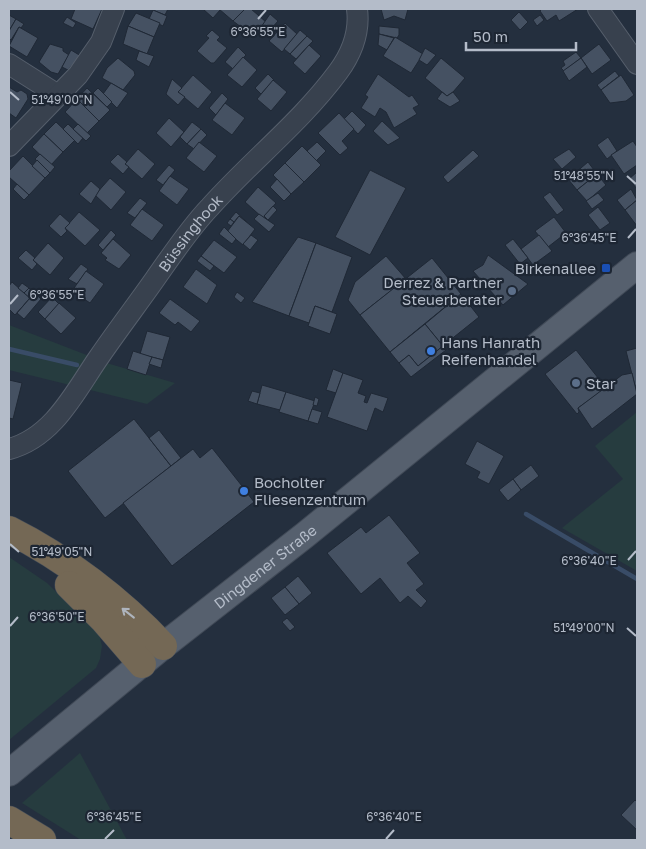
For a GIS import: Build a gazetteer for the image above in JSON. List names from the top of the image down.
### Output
{
  "streets": {
    "main road": ["Dingdener Straße"],
    "street": ["Büssinghook"]
  },
  "places": {
    "transit": ["Birkenallee"],
    "other": [
      "Derrez & Partner Steuerberater",
      "Hans Hanrath Reifenhandel",
      "Star",
      "Bocholter Fliesenzentrum"
    ]
  },
  "scale_bar": "50 m",
  "coordinates": [
    "6°36'55\"E",
    "51°49'00\"N",
    "51°48'55\"N",
    "6°36'45\"E",
    "51°49'05\"N",
    "6°36'40\"E",
    "6°36'50\"E"
  ]
}
